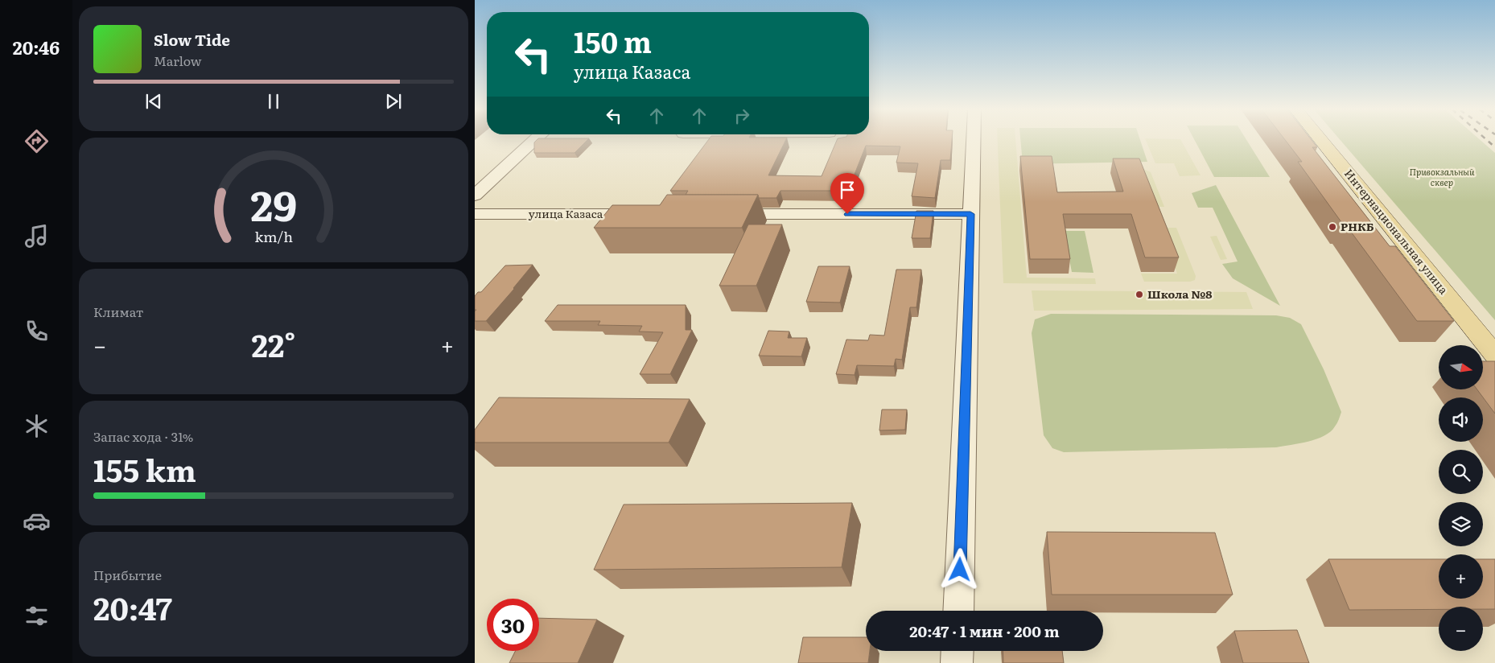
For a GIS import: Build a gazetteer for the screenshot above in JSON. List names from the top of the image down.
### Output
{
  "streets": {
    "main road": ["Интернациональная улица"],
    "street": ["улица Казаса"]
  },
  "parks": ["Привокзальный сквер"],
  "places": ["РНКБ", "Школа №8"],
  "north": "right",
  "page": {
    "tabs": "20:46",
    "turn": ["150 m", "улица Казаса"],
    "song": ["Slow Tide", "Marlow"],
    "tile": [
      "Климат",
      ["Запас хода · 31%", "155 km"],
      ["Прибытие", "20:47"]
    ],
    "heat": ["−", "22°", "+"],
    "map_buttons": ["+", "−"],
    "limit": "30",
    "trip": "20:47 · 1 мин · 200 m",
    "gauge": ["29", "km/h"]
  }
}
